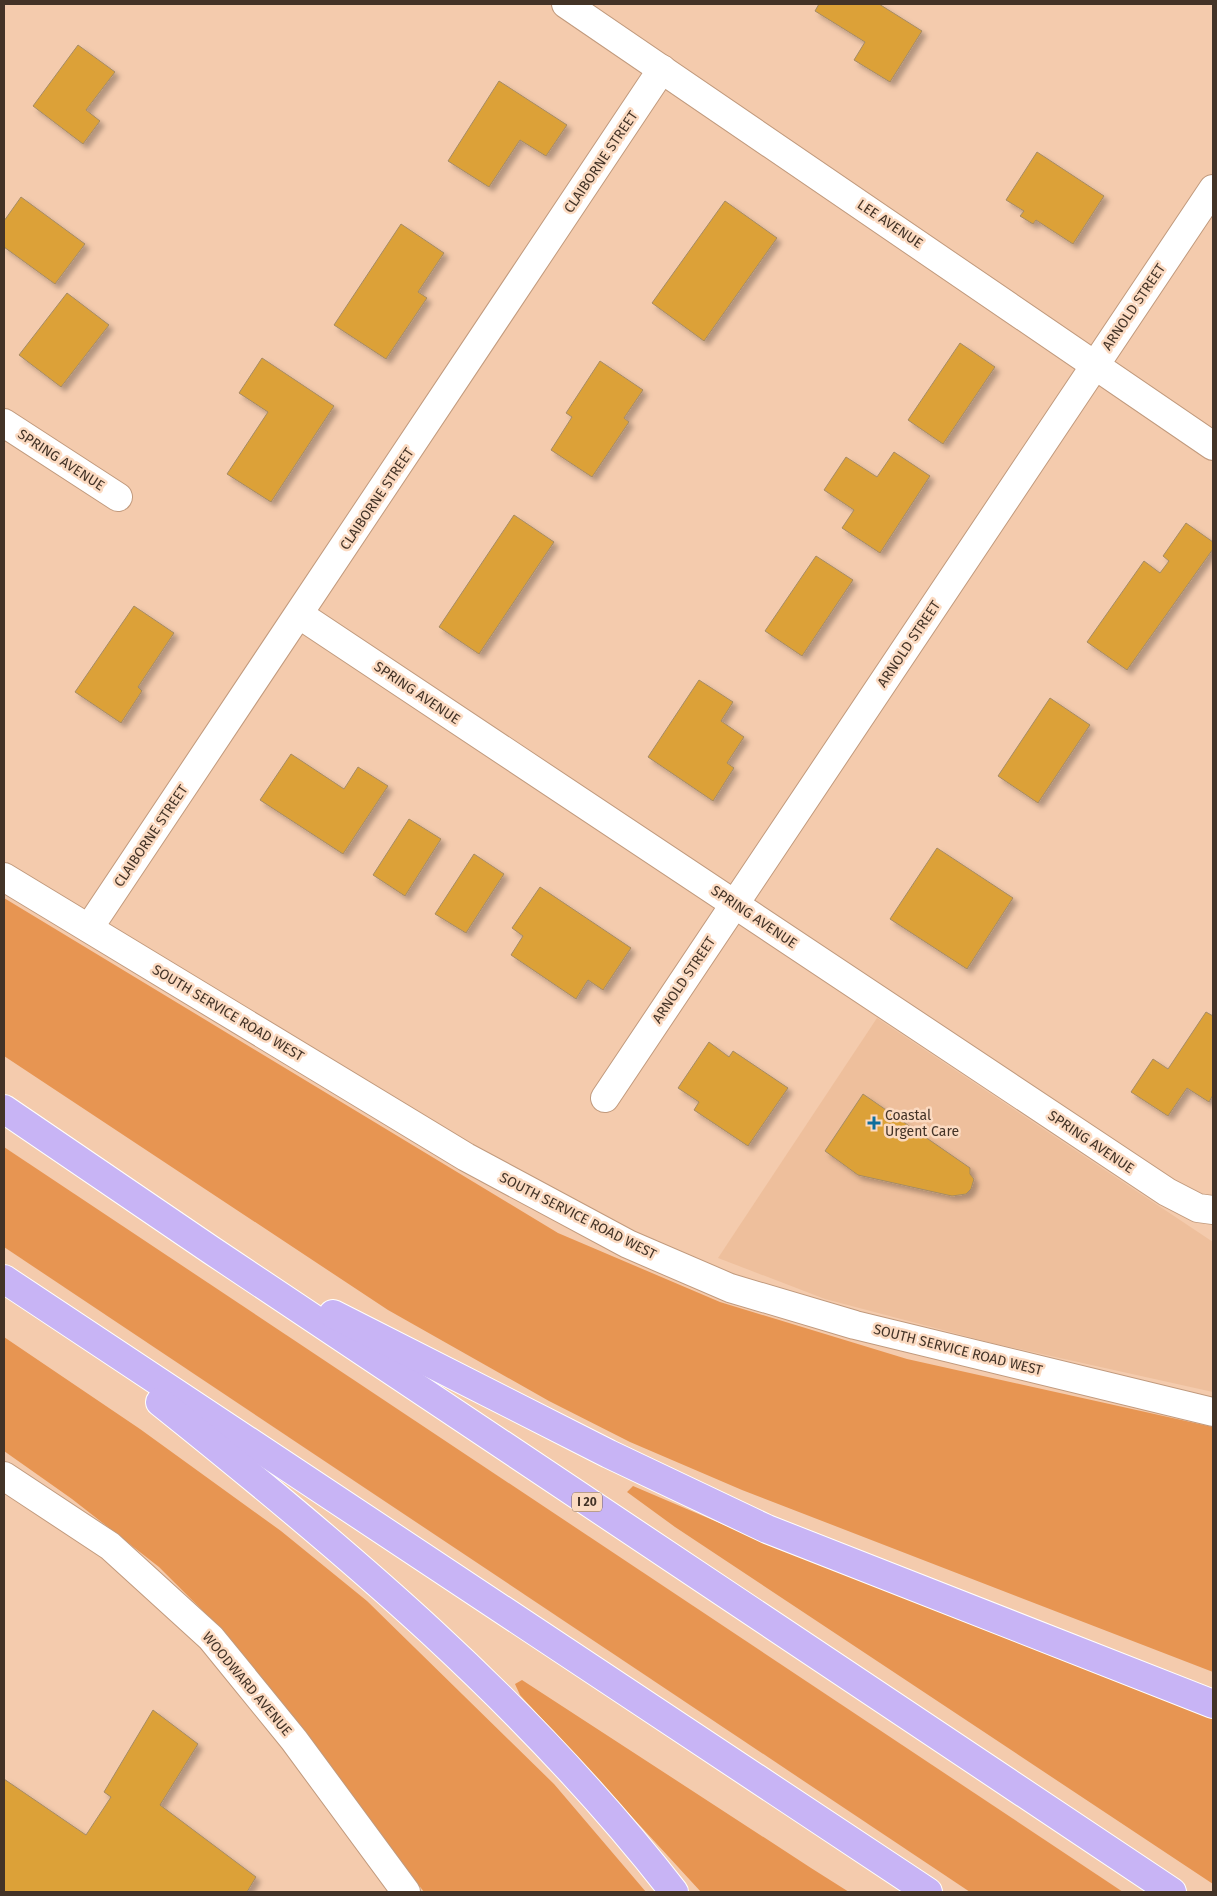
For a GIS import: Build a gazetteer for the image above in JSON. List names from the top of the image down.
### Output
{
  "streets": {
    "highway": ["I 20"],
    "street": [
      "CLAIBORNE STREET",
      "LEE AVENUE",
      "ARNOLD STREET",
      "SPRING AVENUE",
      "SOUTH SERVICE ROAD WEST",
      "WOODWARD AVENUE"
    ]
  },
  "crossings": [
    ["CLAIBORNE STREET", "LEE AVENUE"],
    ["CLAIBORNE STREET", "SPRING AVENUE"],
    ["CLAIBORNE STREET", "SOUTH SERVICE ROAD WEST"],
    ["LEE AVENUE", "ARNOLD STREET"],
    ["ARNOLD STREET", "SPRING AVENUE"]
  ],
  "places": {
    "health": ["Coastal Urgent Care"]
  }
}
